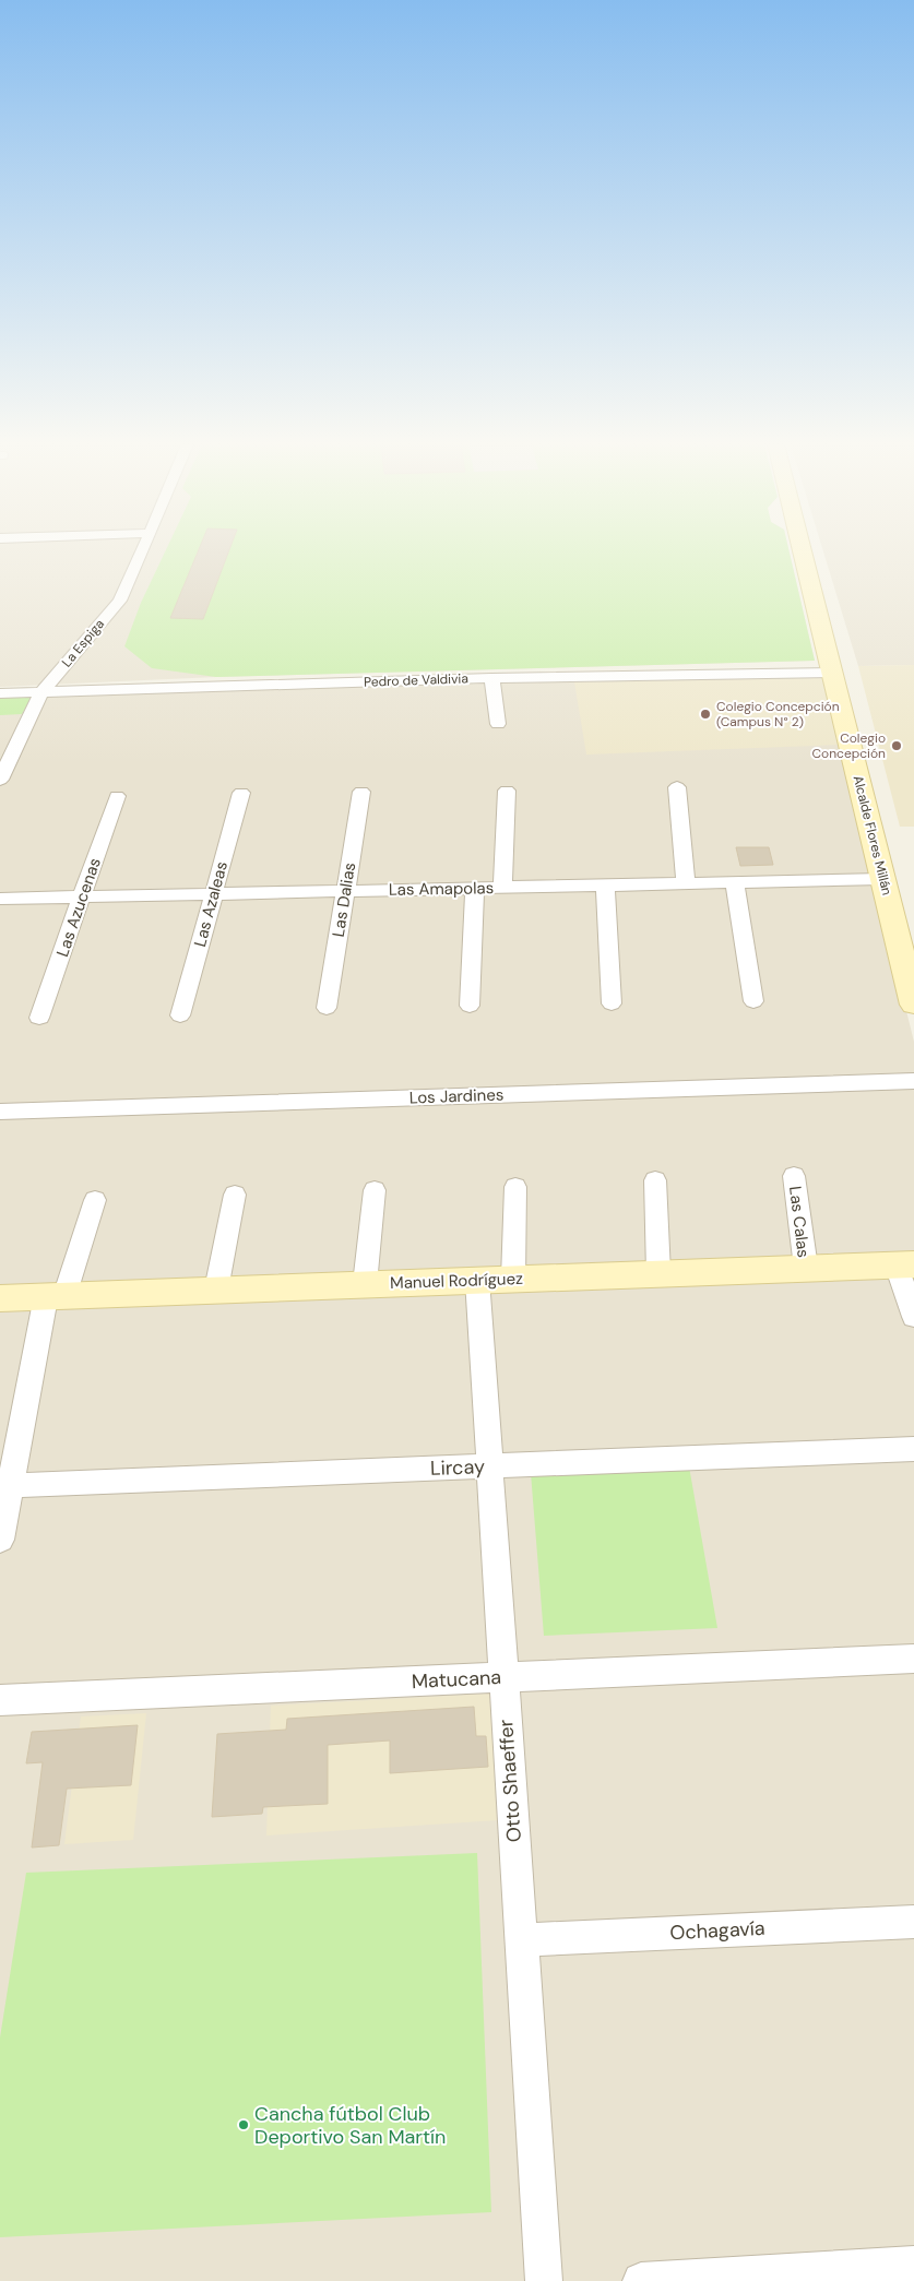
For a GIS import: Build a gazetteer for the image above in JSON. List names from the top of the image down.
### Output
{
  "streets": {
    "street": [
      "La Espiga",
      "Pedro de Valdivia",
      "Alcalde Flores Millán",
      "Las Amapolas",
      "Las Dalias",
      "Las Azaleas",
      "Las Azucenas",
      "Los Jardines",
      "Las Calas",
      "Manuel Rodríguez",
      "Lircay",
      "Matucana",
      "Otto Shaeffer",
      "Ochagavía"
    ]
  },
  "crossings": [
    ["La Espiga", "Pedro de Valdivia"],
    ["Pedro de Valdivia", "Alcalde Flores Millán"],
    ["Alcalde Flores Millán", "Las Amapolas"],
    ["Las Amapolas", "Las Dalias"],
    ["Las Amapolas", "Las Azaleas"],
    ["Las Amapolas", "Las Azucenas"],
    ["Las Calas", "Manuel Rodríguez"],
    ["Manuel Rodríguez", "Otto Shaeffer"],
    ["Lircay", "Otto Shaeffer"],
    ["Matucana", "Otto Shaeffer"],
    ["Otto Shaeffer", "Ochagavía"]
  ],
  "places": ["Colegio Concepción (Campus N° 2)", "Colegio Concepción", "Cancha fútbol Club Deportivo San Martín"]
}
